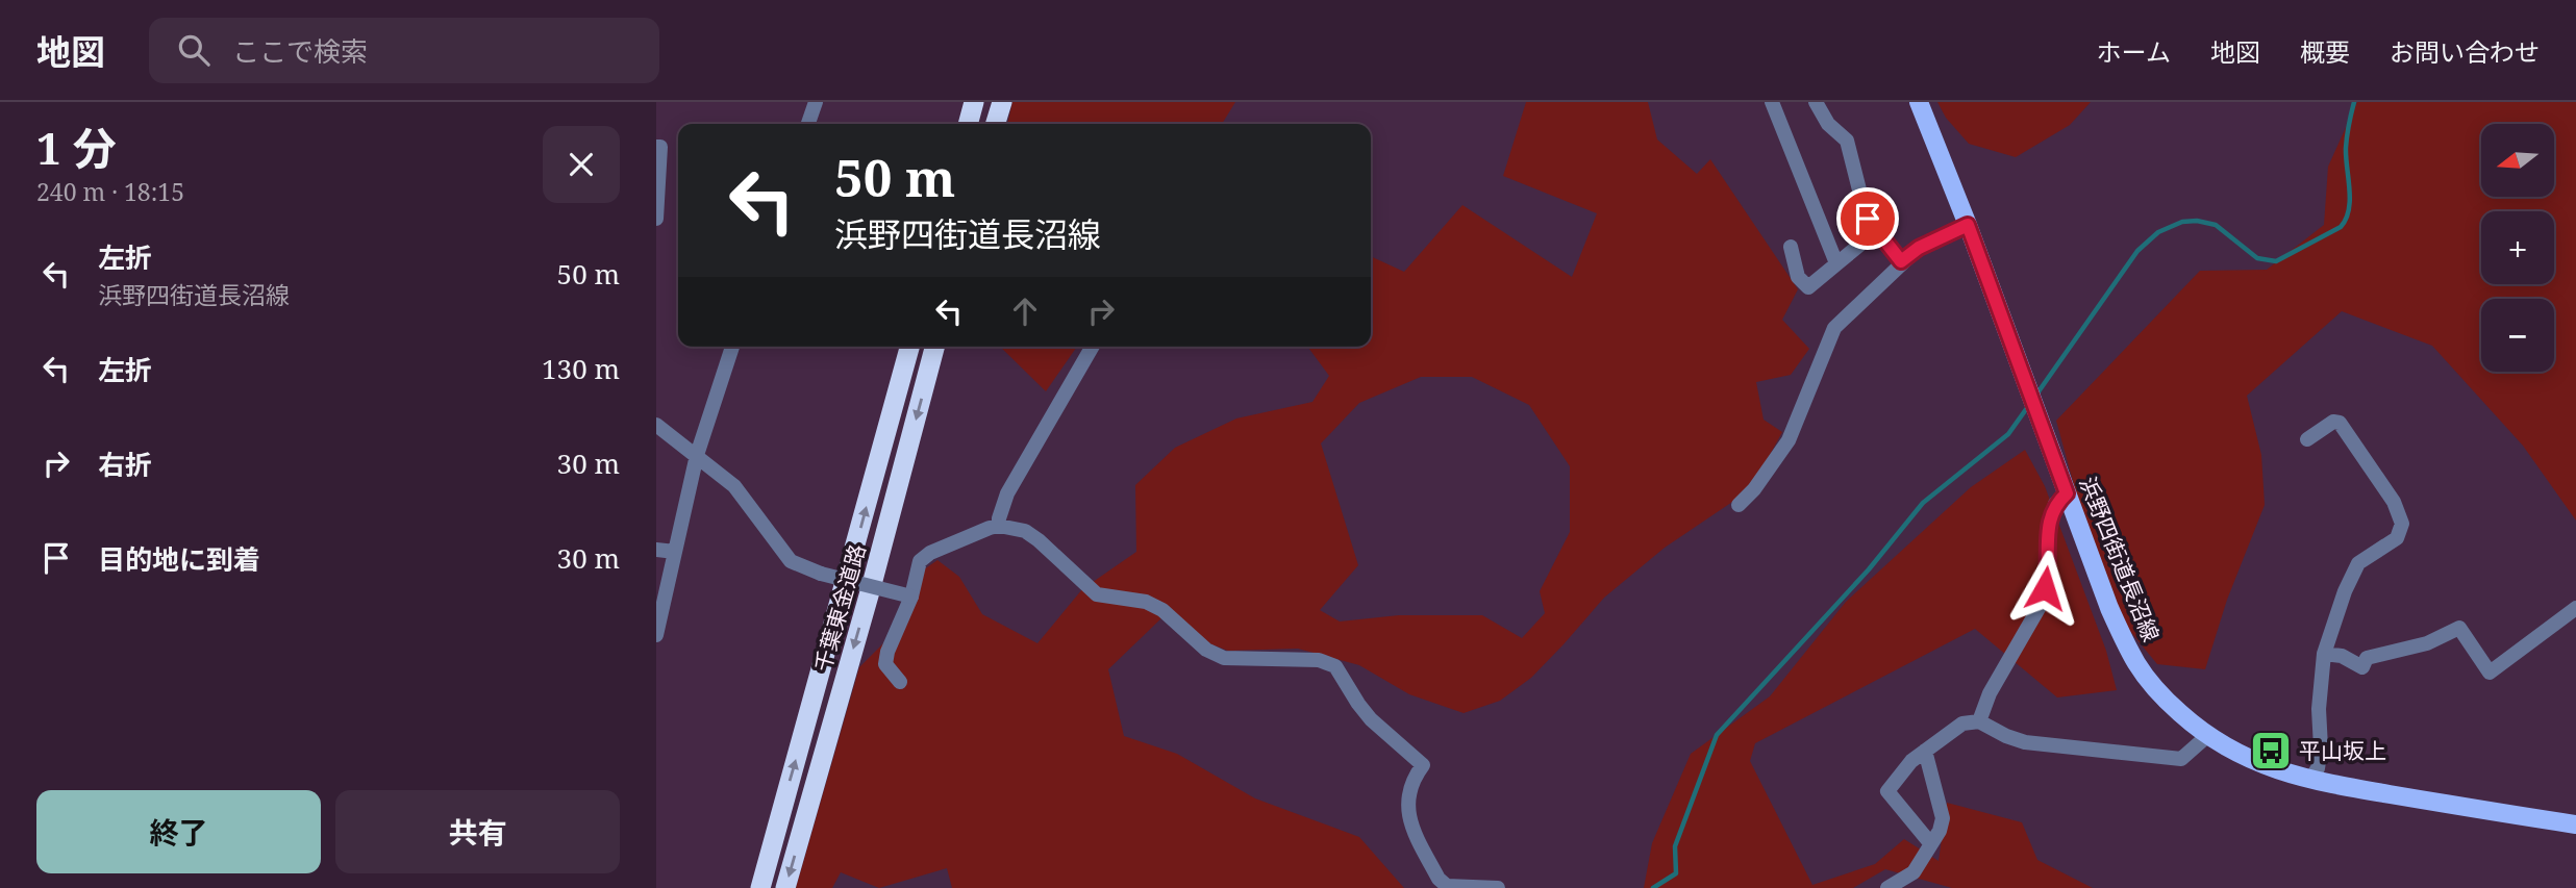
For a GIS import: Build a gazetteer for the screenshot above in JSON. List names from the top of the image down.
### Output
{
  "streets": {
    "highway": ["千葉東金道路"],
    "main road": ["浜野四街道長沼線"]
  },
  "places": {
    "bus stop": ["平山坂上"]
  },
  "north": "left",
  "page": {
    "header": "地図",
    "search": "ここで検索",
    "nav": [
      "ホーム",
      "地図",
      "概要",
      "お問い合わせ"
    ],
    "heading": ["1 分", "240 m · 18:15"],
    "map_buttons": ["+", "−"],
    "turn": ["50 m", "浜野四街道長沼線"],
    "list": [
      {
        "name": "左折",
        "note": "浜野四街道長沼線",
        "value": "50 m"
      },
      {
        "name": "左折",
        "value": "130 m"
      },
      {
        "name": "右折",
        "value": "30 m"
      },
      {
        "name": "目的地に到着",
        "value": "30 m"
      }
    ],
    "buttons": ["終了", "共有"]
  }
}
